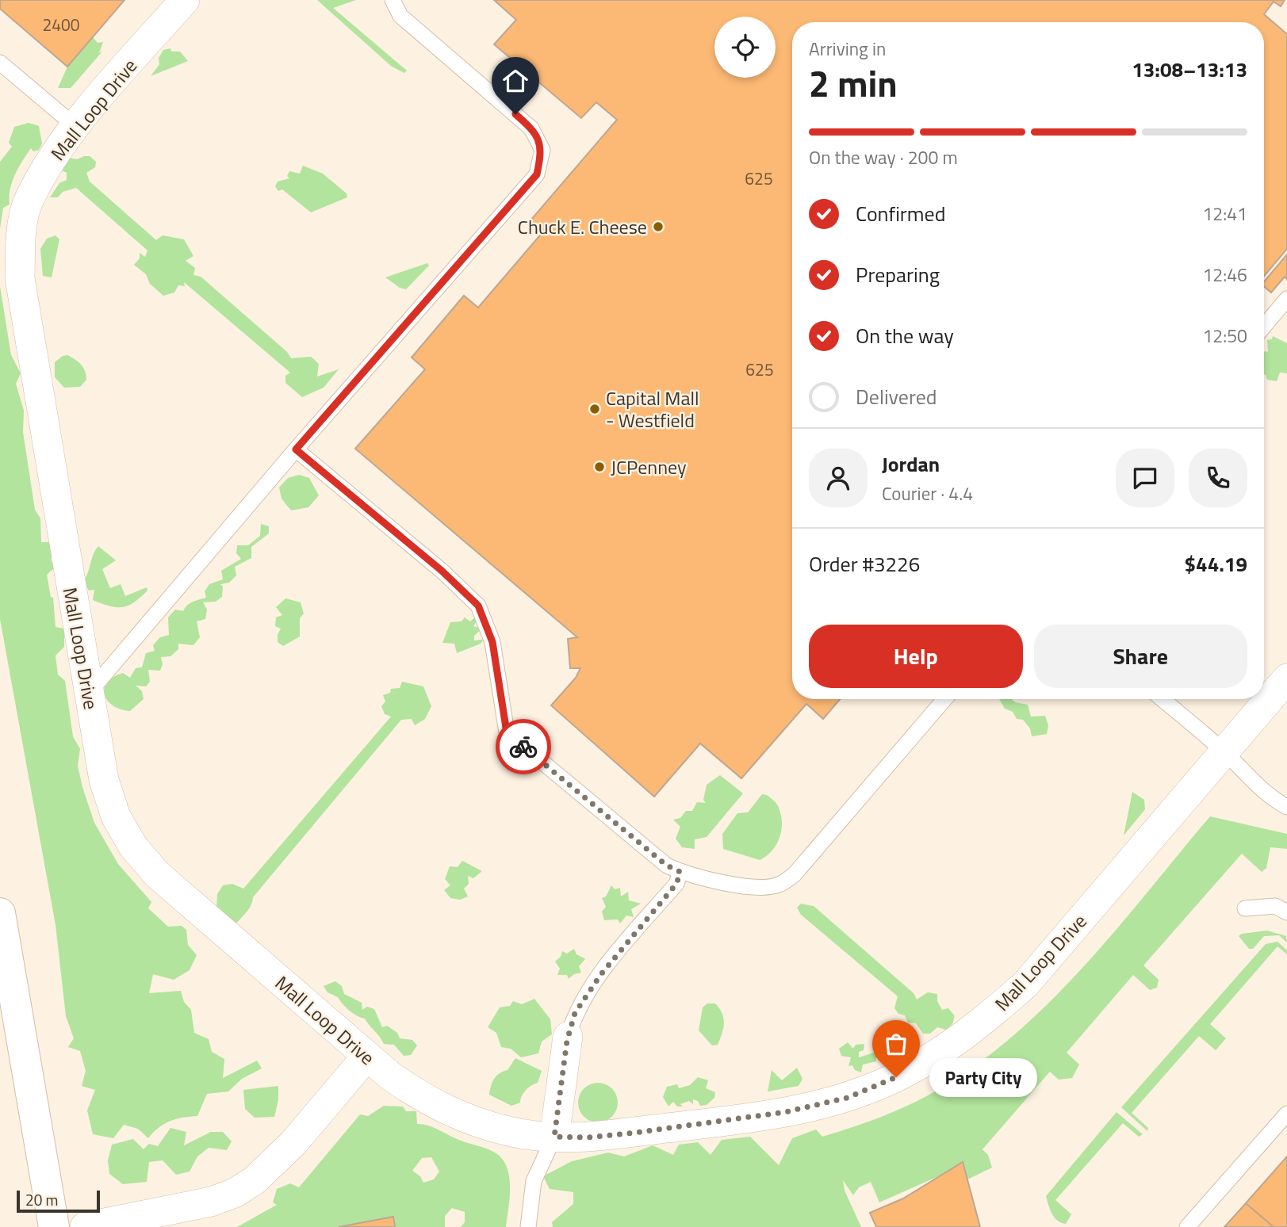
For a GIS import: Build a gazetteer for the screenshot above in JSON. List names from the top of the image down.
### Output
{
  "streets": {
    "street": ["Mall Loop Drive"]
  },
  "places": [
    "Chuck E. Cheese",
    "Capital Mall - Westfield",
    "JCPenney",
    "Party City"
  ],
  "house_numbers": ["2400", "625", "625"],
  "scale_bar": "20 m",
  "page": {
    "heading": ["2 min", "Arriving in", "13:08–13:13"],
    "panel": [
      "Jordan",
      "Courier · 4.4",
      "Order #3226",
      "$44.19"
    ],
    "bar": "On the way · 200 m",
    "list": [
      ["Confirmed", "12:41"],
      ["Preparing", "12:46"],
      ["On the way", "12:50"],
      "Delivered"
    ],
    "buttons": ["Help", "Share"],
    "bubble": "Party City",
    "scale": "20 m"
  }
}
